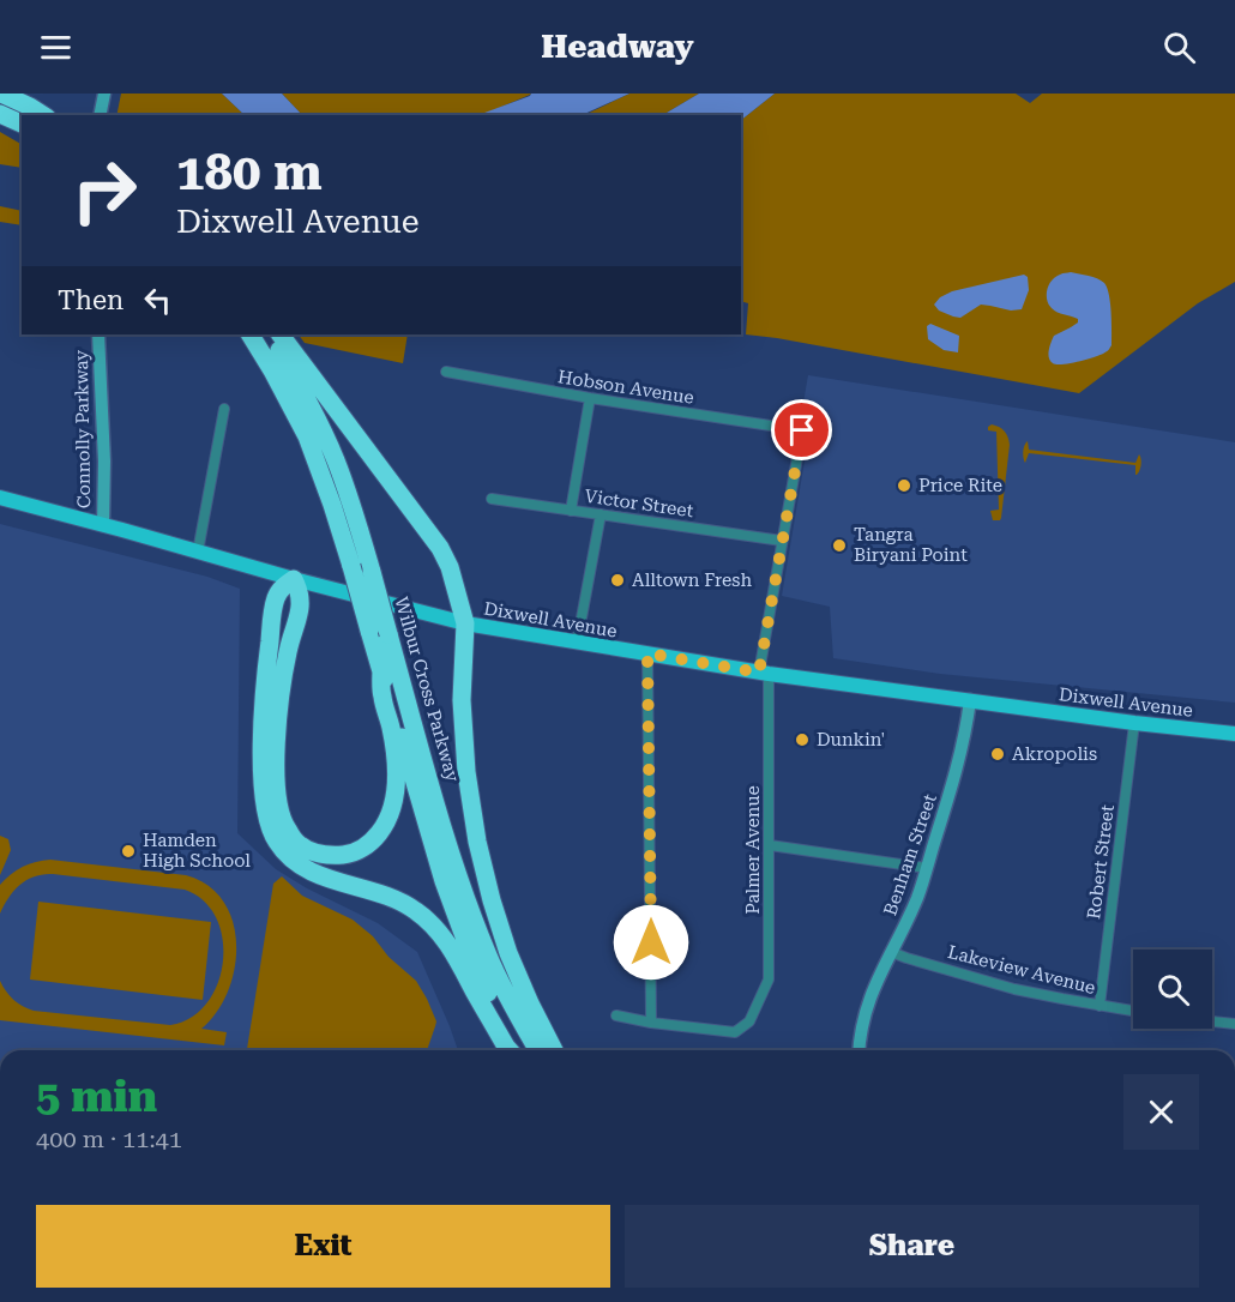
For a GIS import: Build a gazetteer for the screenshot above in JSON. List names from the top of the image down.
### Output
{
  "streets": {
    "highway": ["Wilbur Cross Parkway"],
    "main road": ["Connolly Parkway", "Dixwell Avenue", "Benham Street"],
    "street": [
      "Hobson Avenue",
      "Victor Street",
      "Palmer Avenue",
      "Robert Street",
      "Lakeview Avenue"
    ]
  },
  "crossings": [
    ["Hobson Avenue", "Palmer Avenue"],
    ["Connolly Parkway", "Dixwell Avenue"],
    ["Victor Street", "Palmer Avenue"],
    ["Dixwell Avenue", "Palmer Avenue"],
    ["Dixwell Avenue", "Benham Street"],
    ["Dixwell Avenue", "Robert Street"],
    ["Benham Street", "Lakeview Avenue"],
    ["Robert Street", "Lakeview Avenue"]
  ],
  "places": [
    "Price Rite",
    "Tangra Biryani Point",
    "Alltown Fresh",
    "Dunkin'",
    "Akropolis",
    "Hamden High School"
  ],
  "page": {
    "header": "Headway",
    "turn": ["180 m", "Dixwell Avenue"],
    "then": "Then",
    "heading": ["5 min", "400 m · 11:41"],
    "buttons": ["Exit", "Share"]
  }
}
